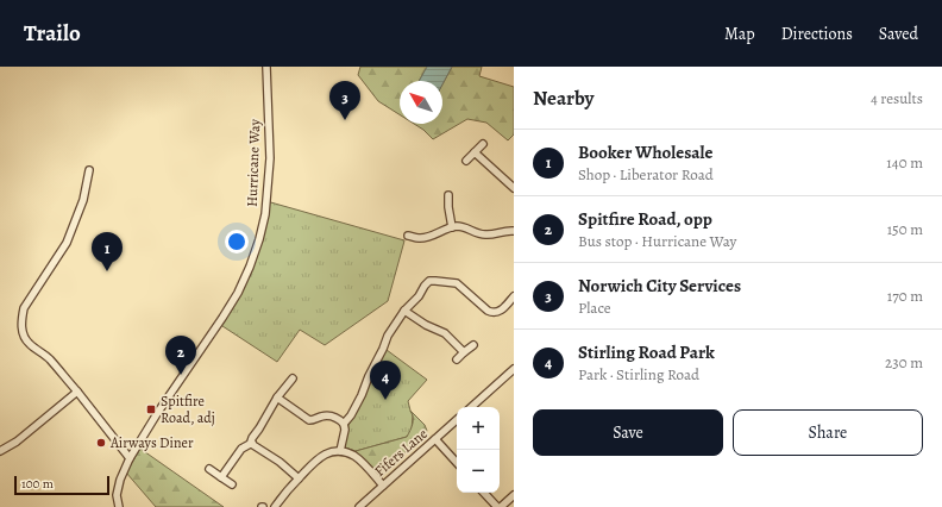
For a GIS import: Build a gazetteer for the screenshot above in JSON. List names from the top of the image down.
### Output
{
  "streets": {
    "street": ["Hurricane Way", "Fifers Lane"]
  },
  "places": {
    "transit": ["Spitfire Road, adj"],
    "other": ["Airways Diner"]
  },
  "scale_bar": "100 m",
  "north": "top left",
  "page": {
    "header": "Trailo",
    "nav": ["Map", "Directions", "Saved"],
    "heading": ["Nearby", "4 results"],
    "pins": [
      "3",
      "1",
      "2",
      "4"
    ],
    "list": [
      {
        "mark": "1",
        "name": "Booker Wholesale",
        "note": "Shop · Liberator Road",
        "value": "140 m"
      },
      {
        "mark": "2",
        "name": "Spitfire Road, opp",
        "note": "Bus stop · Hurricane Way",
        "value": "150 m"
      },
      {
        "mark": "3",
        "name": "Norwich City Services",
        "note": "Place",
        "value": "170 m"
      },
      {
        "mark": "4",
        "name": "Stirling Road Park",
        "note": "Park · Stirling Road",
        "value": "230 m"
      }
    ],
    "buttons": ["Save", "Share"],
    "map_buttons": ["+", "−"],
    "scale": "100 m"
  }
}
